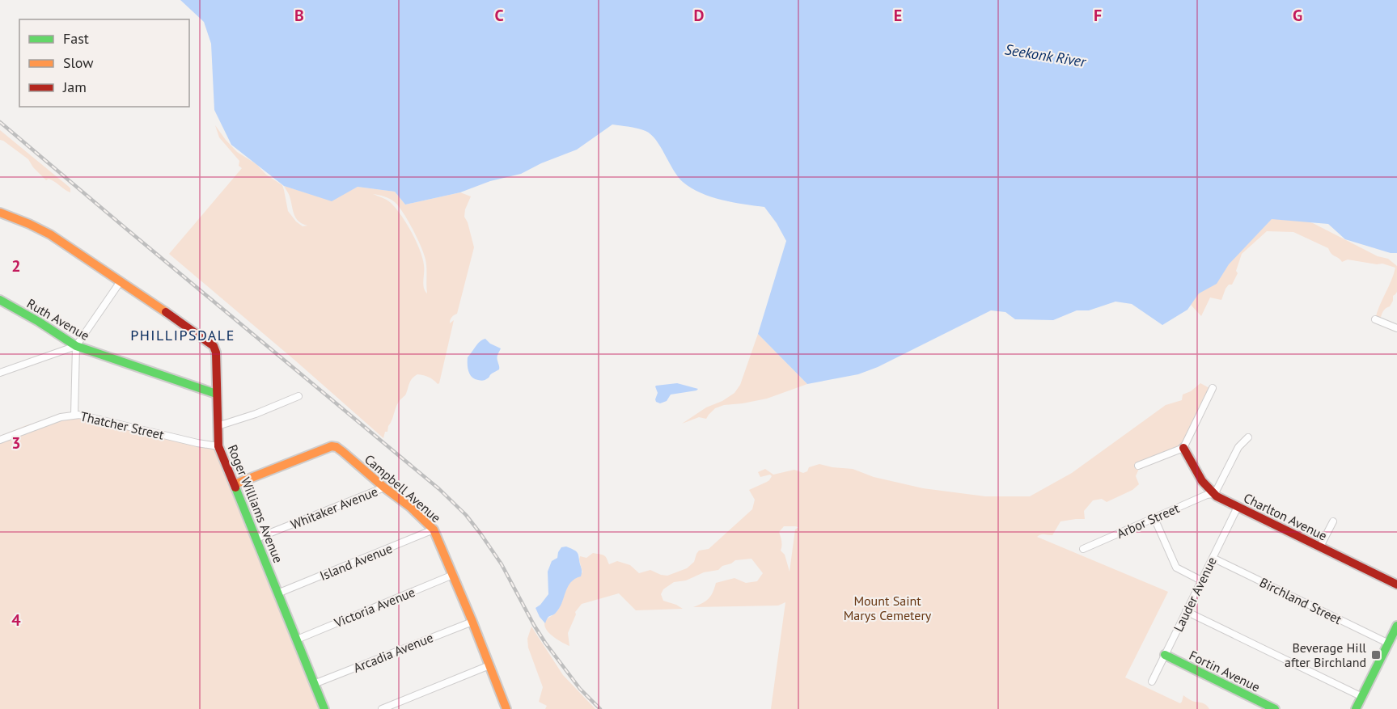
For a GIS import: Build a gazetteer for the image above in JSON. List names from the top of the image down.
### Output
{
  "streets": {
    "street": [
      "Ruth Avenue",
      "Thatcher Street",
      "Campbell Avenue",
      "Roger Williams Avenue",
      "Whitaker Avenue",
      "Charlton Avenue",
      "Arbor Street",
      "Island Avenue",
      "Lauder Avenue",
      "Birchland Street",
      "Victoria Avenue",
      "Arcadia Avenue",
      "Fortin Avenue"
    ]
  },
  "crossings": [
    ["Ruth Avenue", "Roger Williams Avenue"],
    ["Thatcher Street", "Roger Williams Avenue"],
    ["Campbell Avenue", "Roger Williams Avenue"],
    ["Campbell Avenue", "Whitaker Avenue"],
    ["Campbell Avenue", "Island Avenue"],
    ["Campbell Avenue", "Victoria Avenue"],
    ["Campbell Avenue", "Arcadia Avenue"],
    ["Roger Williams Avenue", "Whitaker Avenue"],
    ["Roger Williams Avenue", "Island Avenue"],
    ["Roger Williams Avenue", "Victoria Avenue"],
    ["Roger Williams Avenue", "Arcadia Avenue"],
    ["Charlton Avenue", "Arbor Street"],
    ["Charlton Avenue", "Lauder Avenue"],
    ["Lauder Avenue", "Birchland Street"],
    ["Lauder Avenue", "Fortin Avenue"]
  ],
  "districts": ["PHILLIPSDALE"],
  "water": ["Seekonk River"],
  "parks": ["Mount Saint Marys Cemetery"],
  "places": {
    "transit": ["Beverage Hill after Birchland"]
  },
  "legend": ["Fast", "Slow", "Jam"],
  "grid": {
    "columns": [
      "B",
      "C",
      "D",
      "E",
      "F",
      "G"
    ],
    "rows": ["2", "3", "4"]
  }
}
